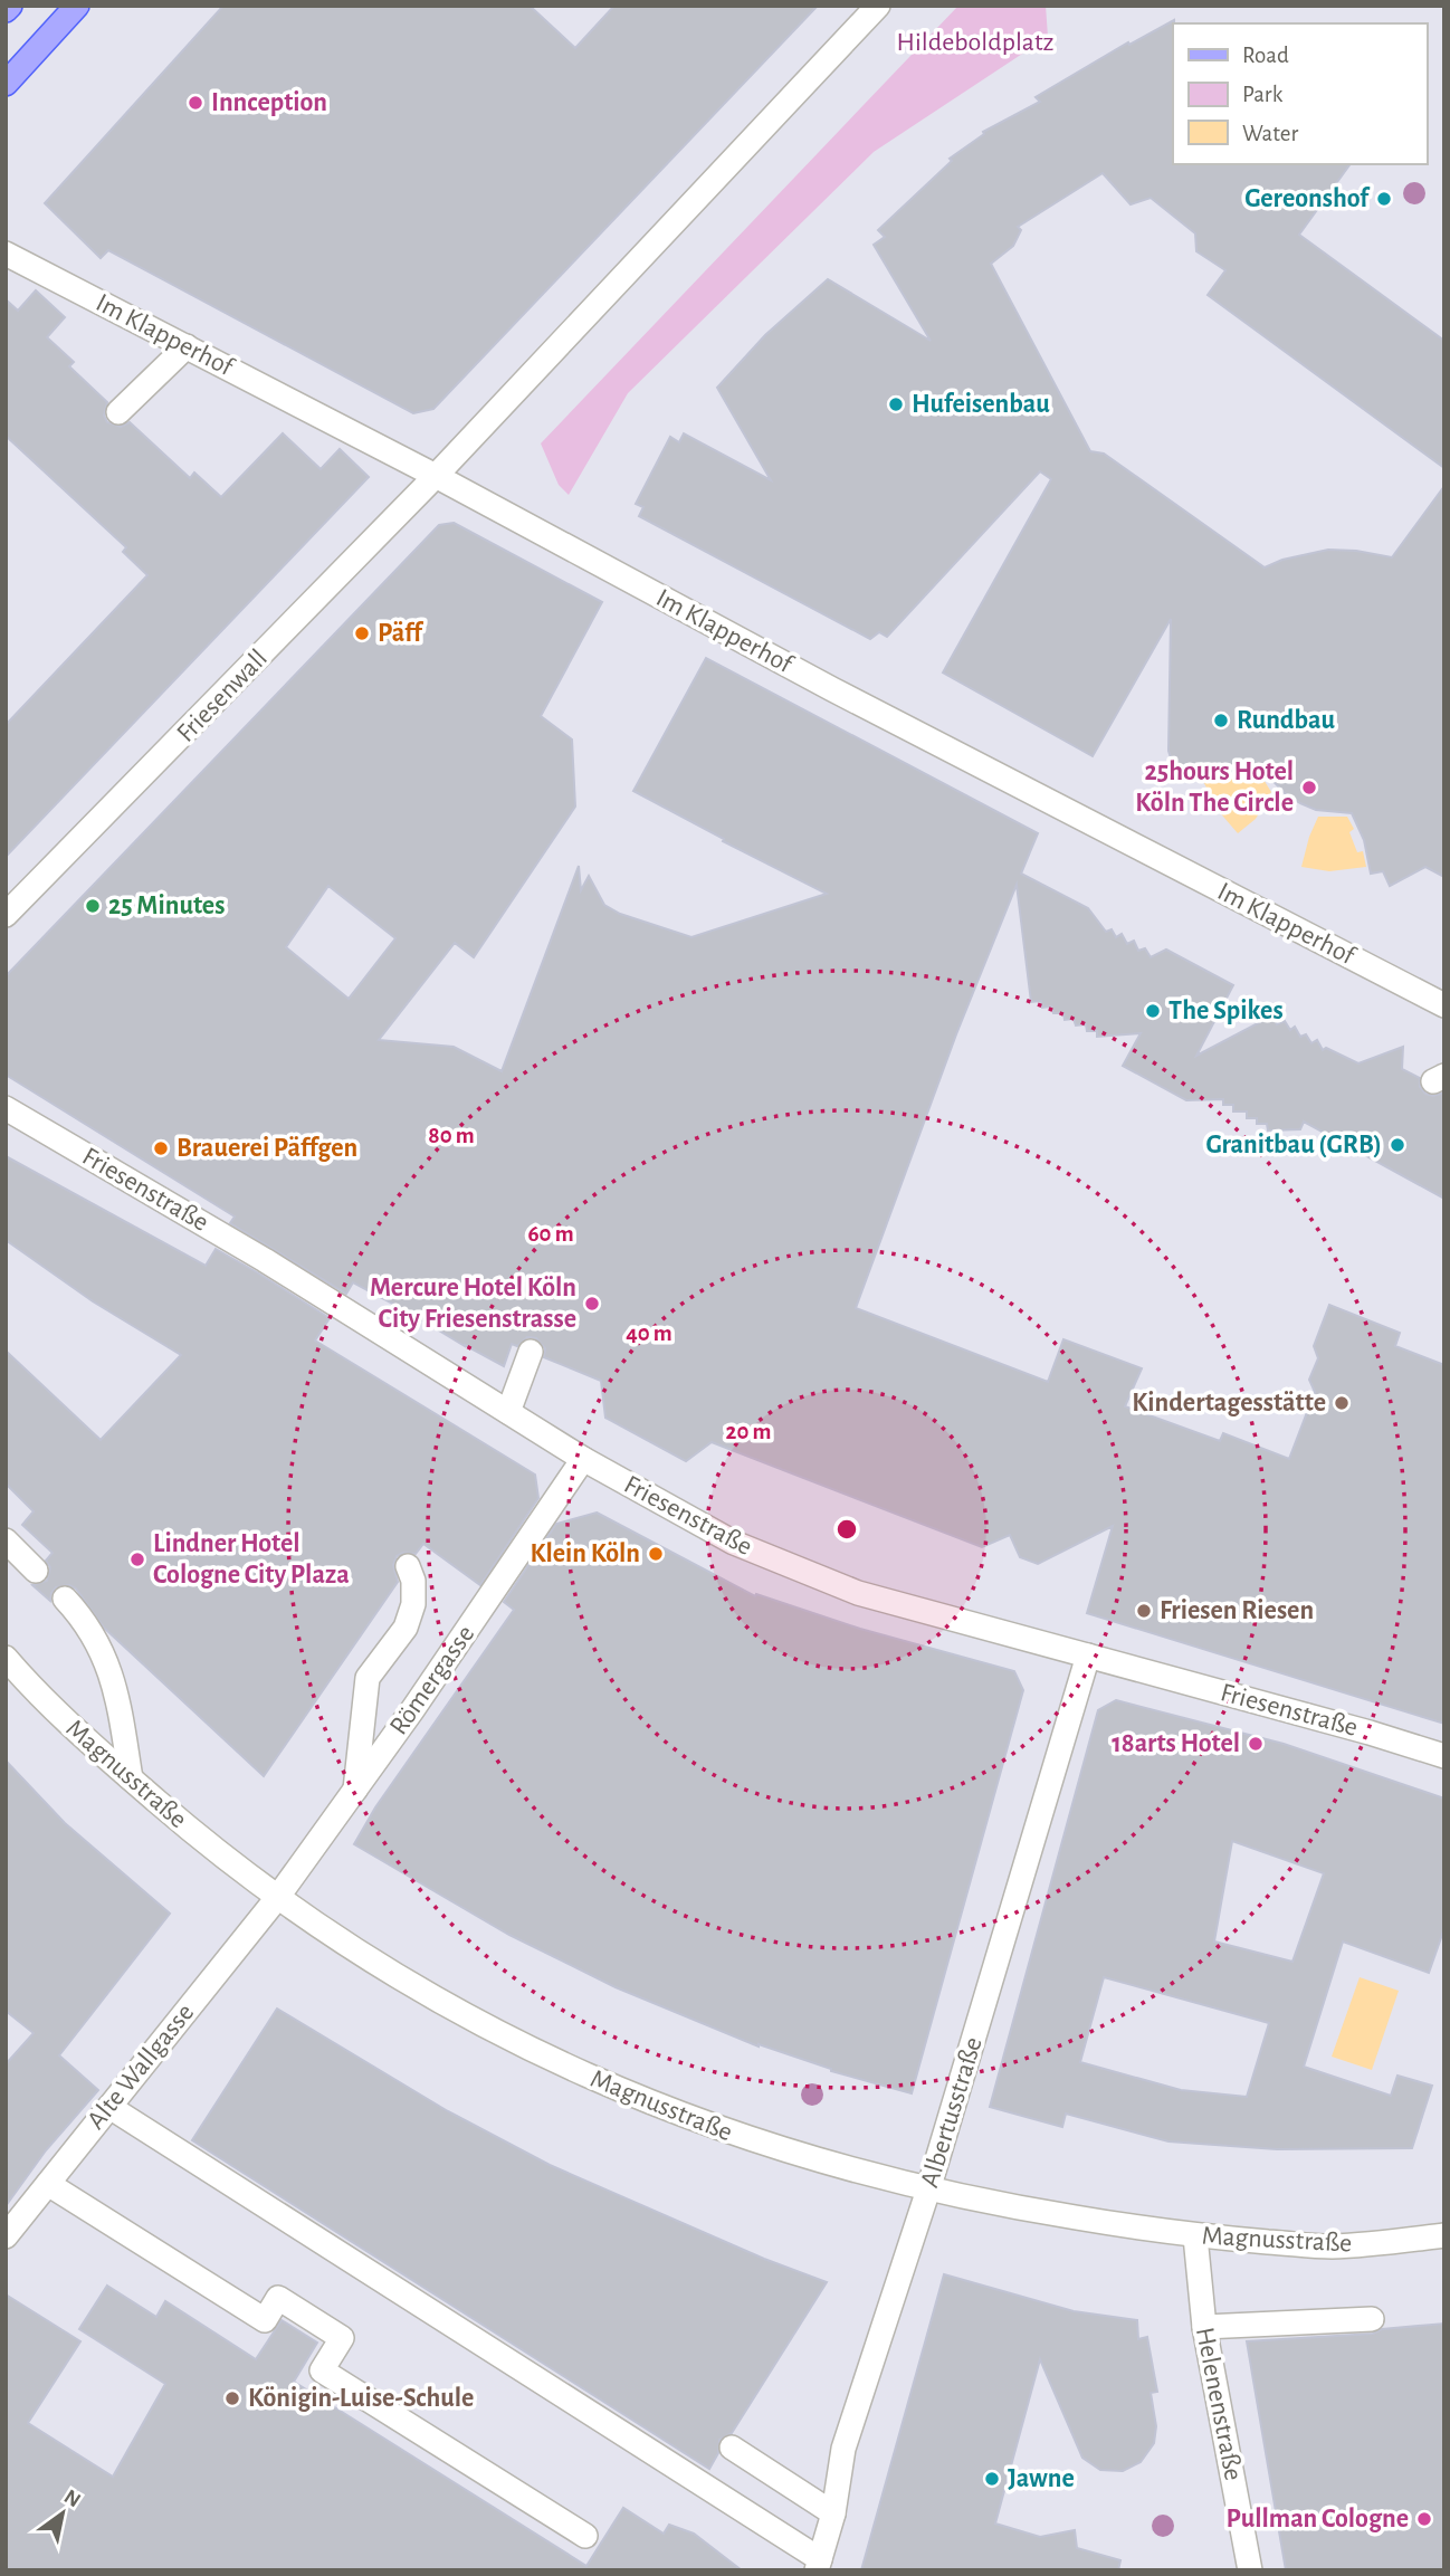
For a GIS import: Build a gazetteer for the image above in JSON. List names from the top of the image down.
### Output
{
  "streets": {
    "street": [
      "Im Klapperhof",
      "Friesenwall",
      "Friesenstraße",
      "Römergasse",
      "Magnusstraße",
      "Alte Wallgasse",
      "Albertusstraße",
      "Helenenstraße"
    ]
  },
  "crossings": [
    ["Im Klapperhof", "Friesenwall"],
    ["Friesenstraße", "Römergasse"],
    ["Friesenstraße", "Albertusstraße"],
    ["Römergasse", "Magnusstraße"],
    ["Römergasse", "Alte Wallgasse"],
    ["Magnusstraße", "Alte Wallgasse"],
    ["Magnusstraße", "Albertusstraße"],
    ["Magnusstraße", "Helenenstraße"]
  ],
  "parks": ["Hildeboldplatz"],
  "places": [
    "Innception",
    "Gereonshof",
    "Hufeisenbau",
    "Päff",
    "Rundbau",
    "25hours Hotel Köln The Circle",
    "25 Minutes",
    "The Spikes",
    "Granitbau (GRB)",
    "Brauerei Päffgen",
    "Mercure Hotel Köln City Friesenstrasse",
    "Kindertagesstätte",
    "Klein Köln",
    "Lindner Hotel Cologne City Plaza",
    "Friesen Riesen",
    "18arts Hotel",
    "Königin-Luise-Schule",
    "Jawne",
    "Pullman Cologne"
  ],
  "legend": ["Road", "Park", "Water"],
  "north": "top right",
  "rings": [
    "80 m",
    "60 m",
    "40 m",
    "20 m"
  ]
}
